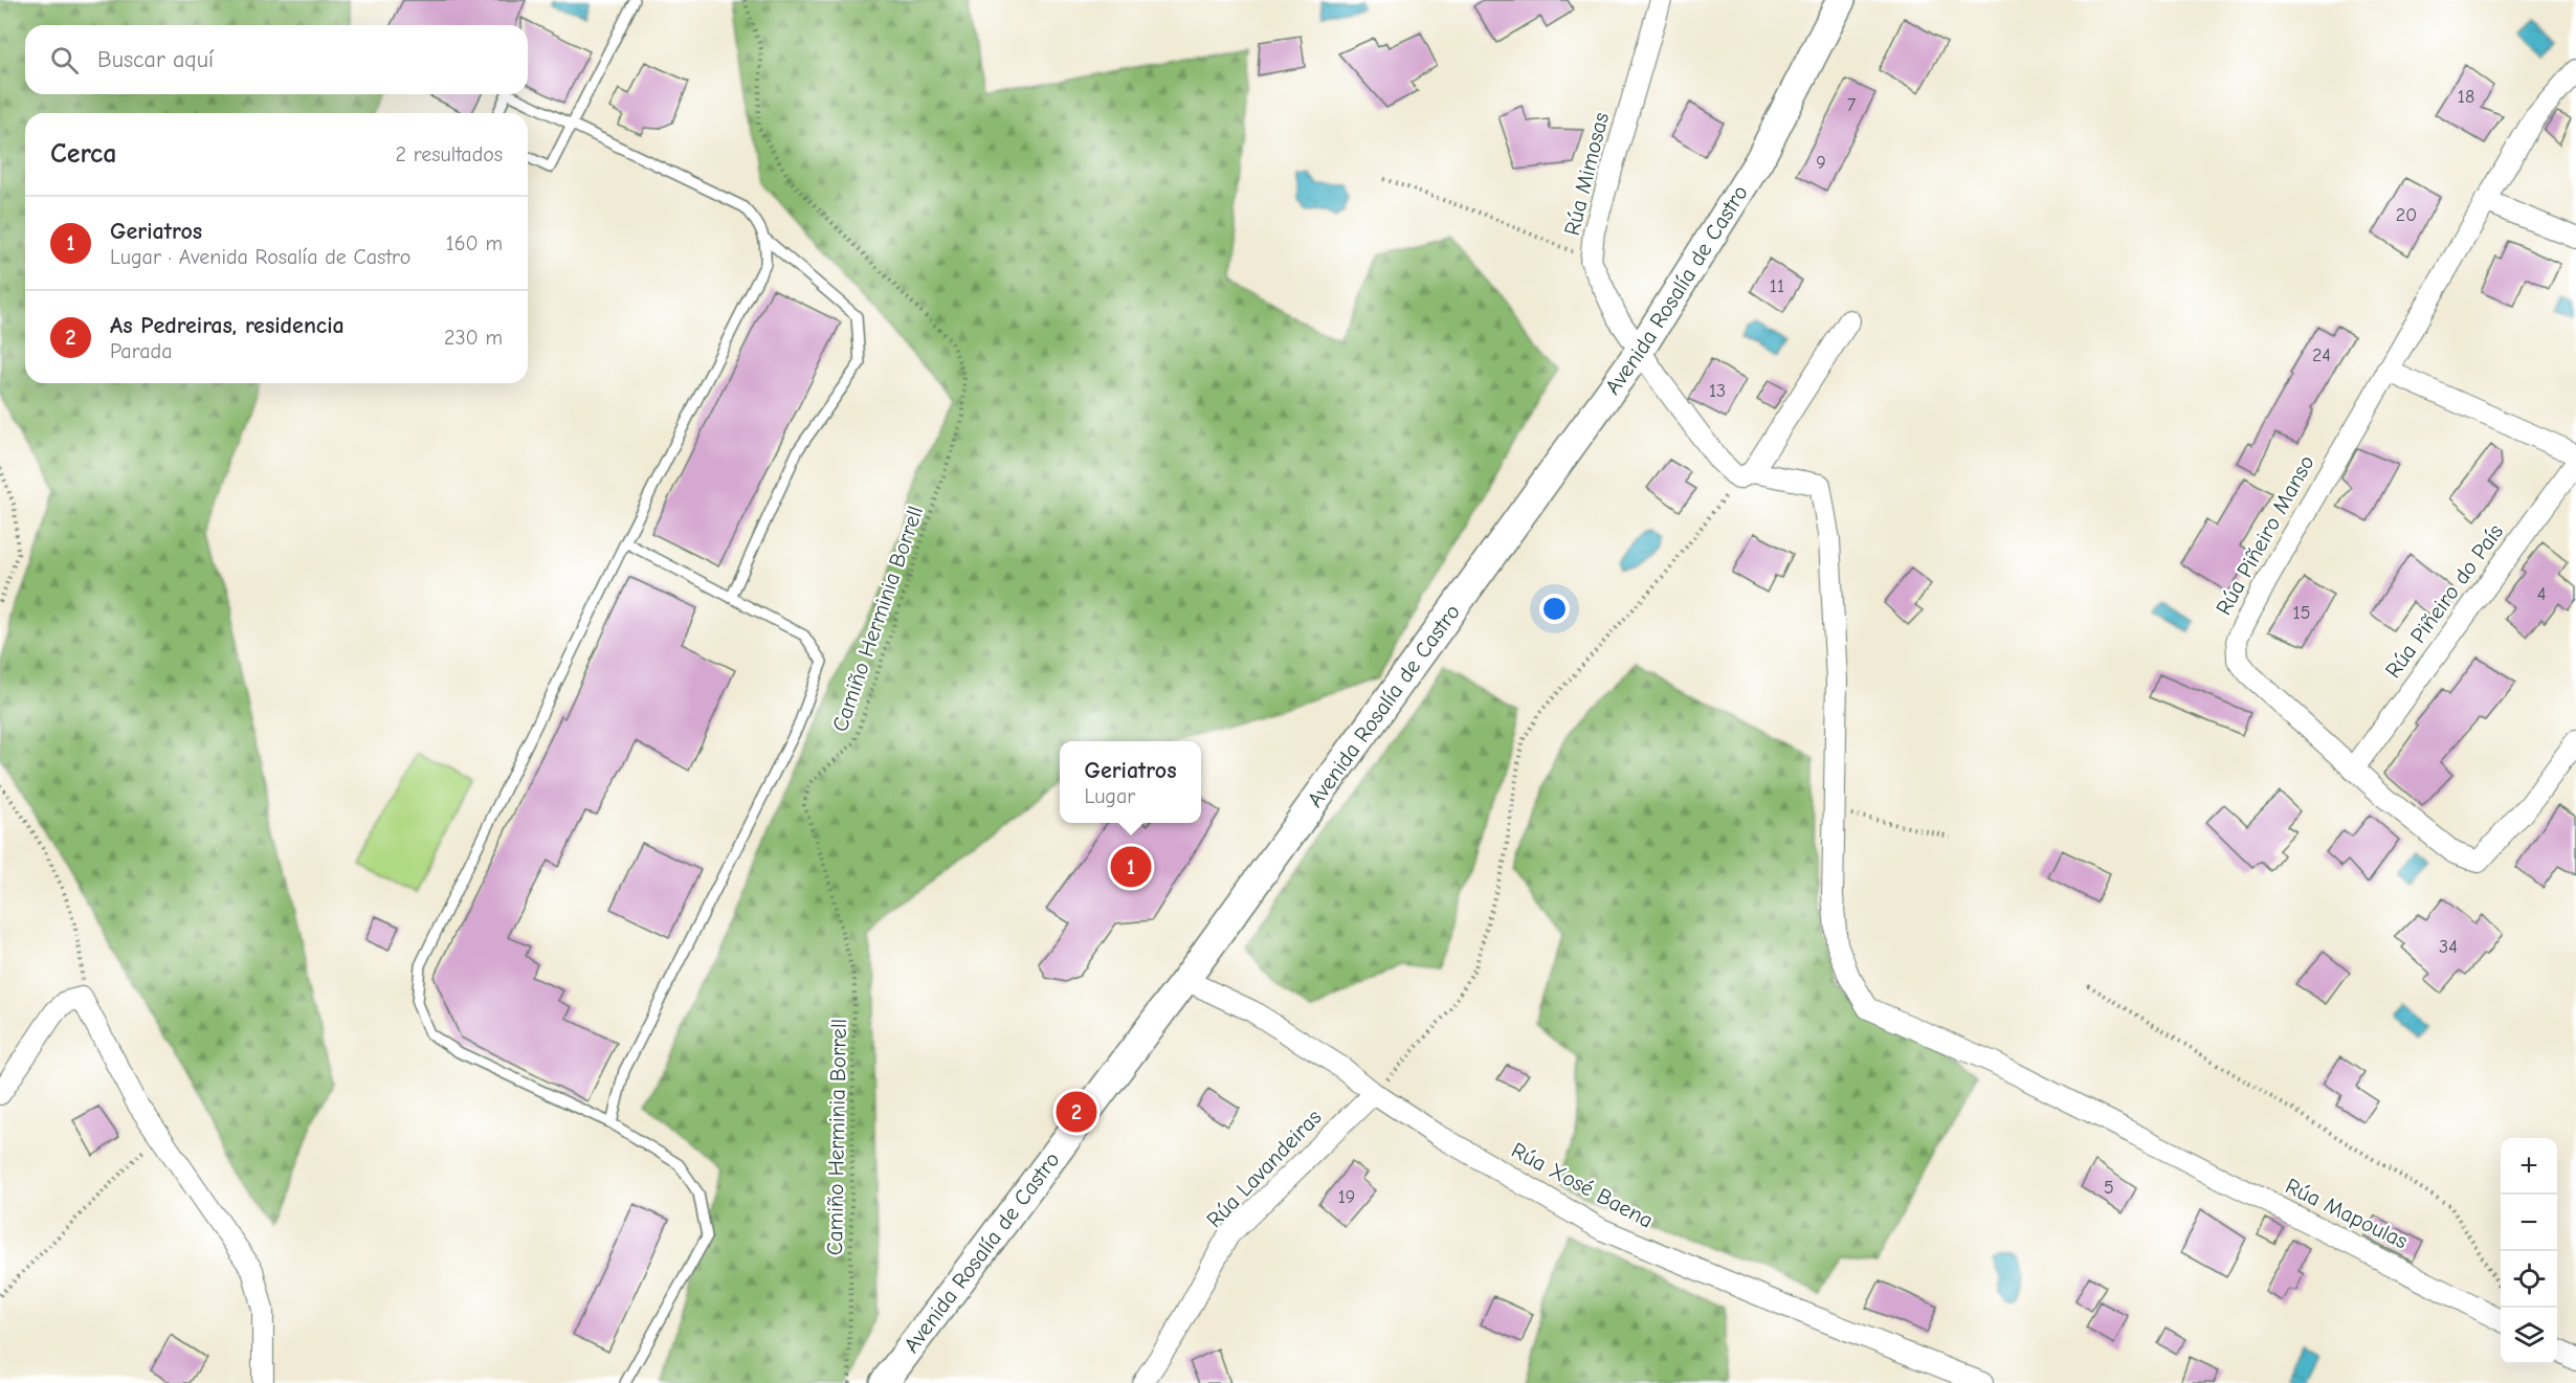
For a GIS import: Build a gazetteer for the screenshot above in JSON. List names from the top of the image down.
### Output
{
  "streets": {
    "street": [
      "Rúa Mimosas",
      "Avenida Rosalía de Castro",
      "Rúa Piñeiro Manso",
      "Rúa Piñeiro do País",
      "Rúa Lavandeiras",
      "Rúa Xosé Baena",
      "Rúa Mapoulas"
    ],
    "path": ["Camiño Herminia Borrell"]
  },
  "crossings": [
    ["Rúa Mimosas", "Avenida Rosalía de Castro"],
    ["Rúa Mimosas", "Rúa Mapoulas"],
    ["Avenida Rosalía de Castro", "Rúa Xosé Baena"],
    ["Rúa Piñeiro Manso", "Rúa Piñeiro do País"],
    ["Rúa Lavandeiras", "Rúa Xosé Baena"]
  ],
  "house_numbers": [
    "18",
    "7",
    "9",
    "20",
    "11",
    "24",
    "13",
    "4",
    "15",
    "34",
    "5",
    "19"
  ],
  "page": {
    "search": "Buscar aquí",
    "heading": ["Cerca", "2 resultados"],
    "list": [
      {
        "mark": "1",
        "name": "Geriatros",
        "note": "Lugar · Avenida Rosalía de Castro",
        "value": "160 m"
      },
      {
        "mark": "2",
        "name": "As Pedreiras, residencia",
        "note": "Parada",
        "value": "230 m"
      }
    ],
    "popup": ["Geriatros", "Lugar"],
    "pins": ["1", "2"],
    "map_buttons": ["+", "−"]
  }
}
